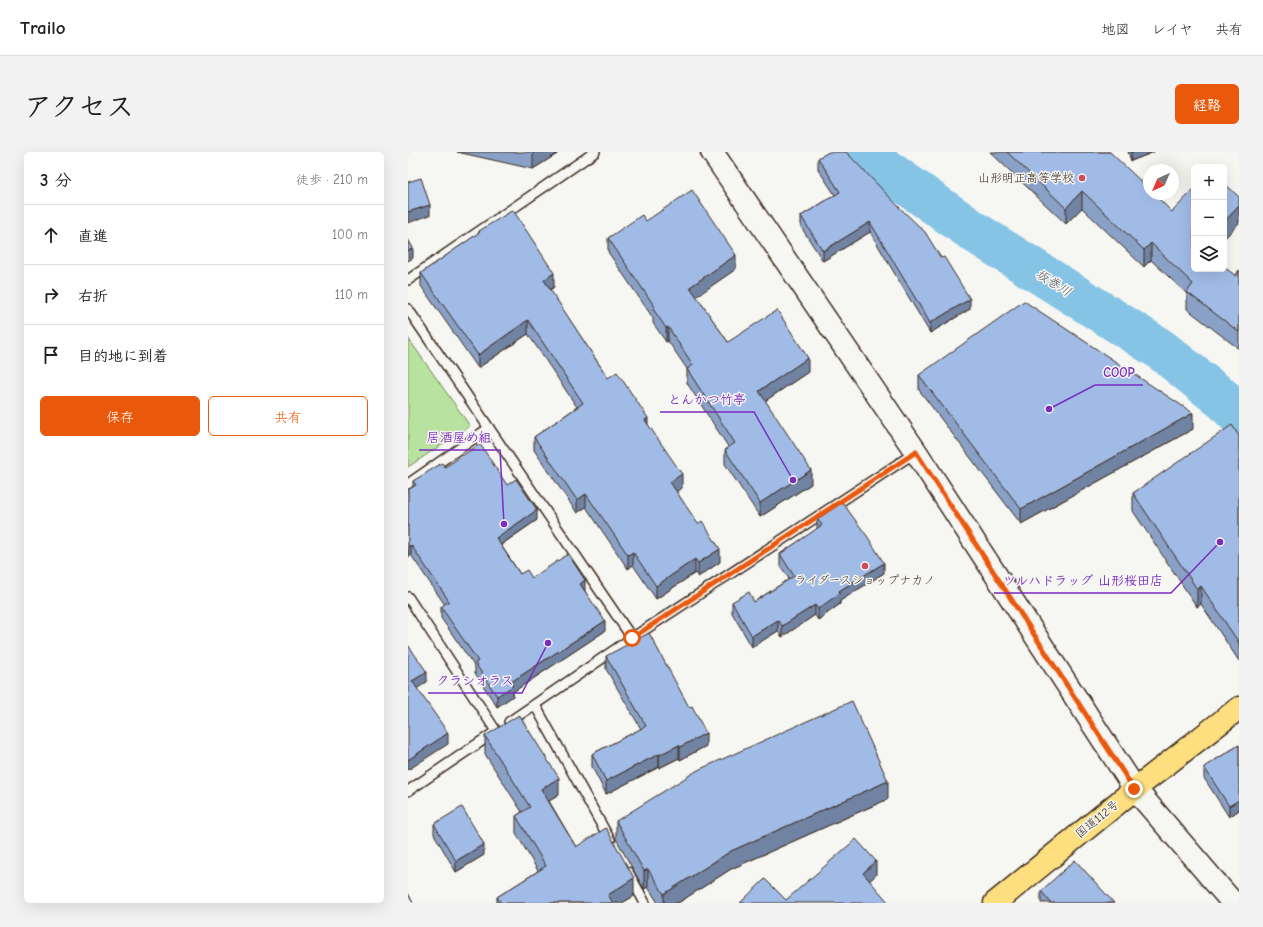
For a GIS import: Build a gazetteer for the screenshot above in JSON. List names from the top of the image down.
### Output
{
  "streets": {
    "highway": ["国道112号"]
  },
  "water": ["坂巻川"],
  "places": [
    "山形明正高等学校",
    "COOP",
    "とんかつ竹亭",
    "居酒屋め組",
    "ツルハドラッグ 山形桜田店",
    "ライダースショップナカノ",
    "クラシオラス"
  ],
  "north": "bottom left",
  "page": {
    "header": "Trailo",
    "nav": ["地図", "レイヤ", "共有"],
    "title": "アクセス",
    "buttons": [
      "経路",
      ["保存", "共有"]
    ],
    "heading": ["3 分", "徒歩 · 210 m"],
    "map_buttons": ["+", "−"],
    "list": [
      ["直進", "100 m"],
      ["右折", "110 m"],
      "目的地に到着"
    ]
  }
}
